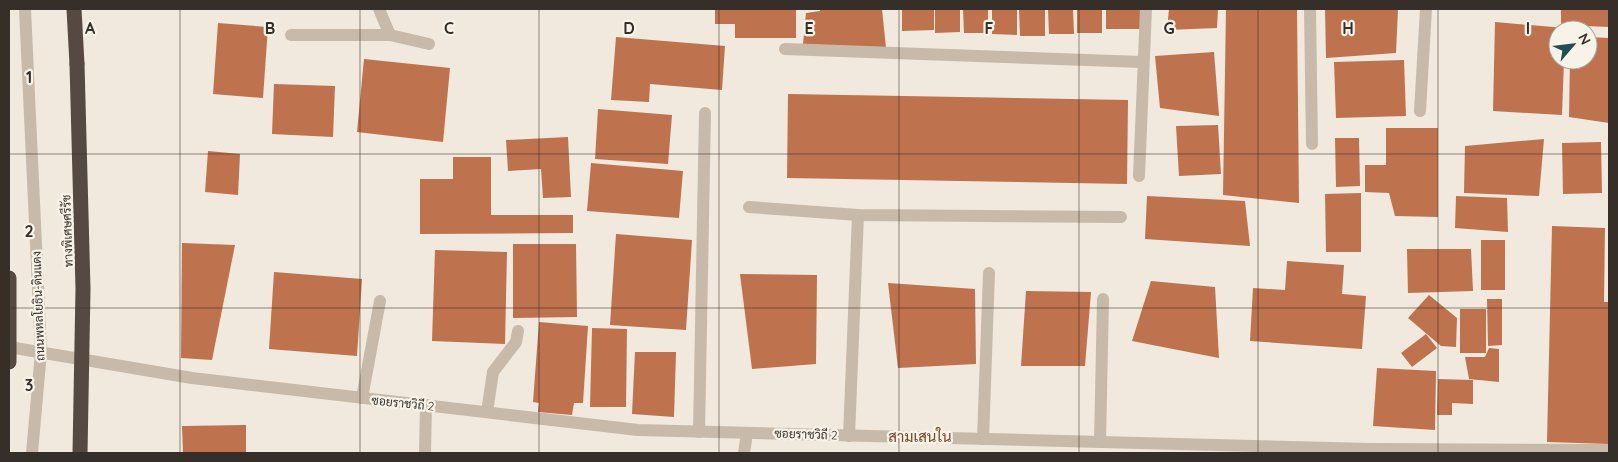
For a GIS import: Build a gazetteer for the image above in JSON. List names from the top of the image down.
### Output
{
  "streets": {
    "highway": ["ทางพิเศษศรีรัช"],
    "street": ["ถนนพหลโยธิน-ดินแดง", "ซอยราชวิถี 2"]
  },
  "crossings": [
    ["ถนนพหลโยธิน-ดินแดง", "ซอยราชวิถี 2"]
  ],
  "districts": ["สามเสนใน"],
  "north": "top right",
  "grid": {
    "columns": [
      "A",
      "B",
      "C",
      "D",
      "E",
      "F",
      "G",
      "H",
      "I"
    ],
    "rows": ["1", "2", "3"]
  }
}
